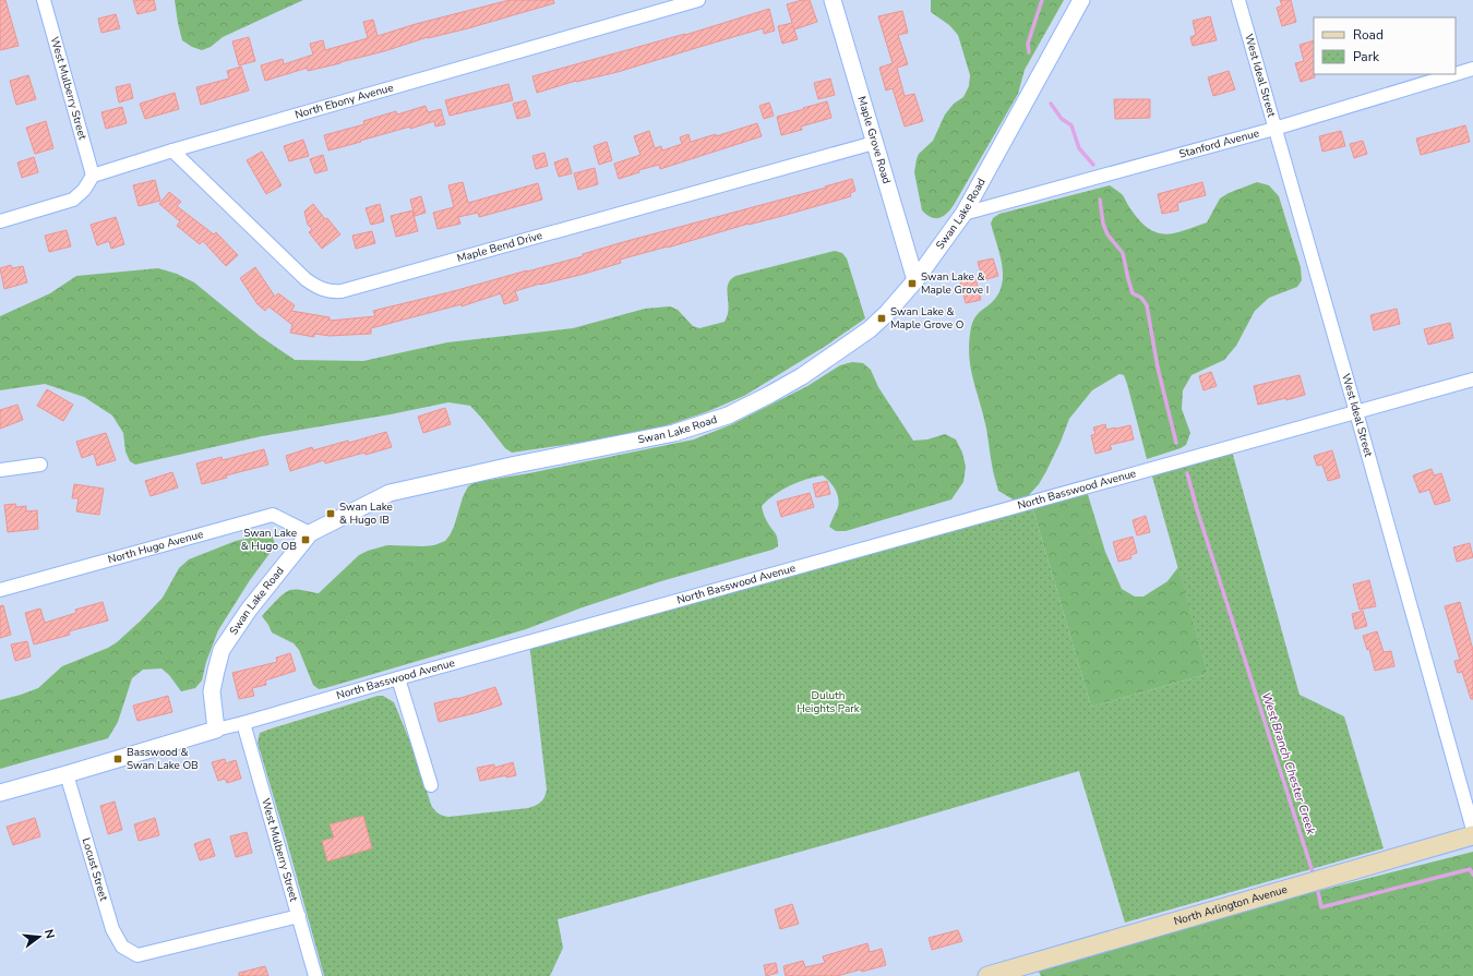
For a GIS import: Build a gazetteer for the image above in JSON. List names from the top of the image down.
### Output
{
  "streets": {
    "main road": ["North Arlington Avenue"],
    "street": [
      "West Ideal Street",
      "West Mulberry Street",
      "North Ebony Avenue",
      "Maple Grove Road",
      "Stanford Avenue",
      "Swan Lake Road",
      "Maple Bend Drive",
      "North Basswood Avenue",
      "North Hugo Avenue",
      "Locust Street"
    ]
  },
  "crossings": [
    ["West Ideal Street", "Stanford Avenue"],
    ["West Ideal Street", "North Basswood Avenue"],
    ["West Mulberry Street", "North Ebony Avenue"],
    ["West Mulberry Street", "North Basswood Avenue"],
    ["West Mulberry Street", "Locust Street"],
    ["North Ebony Avenue", "Maple Bend Drive"],
    ["Maple Grove Road", "Swan Lake Road"],
    ["Maple Grove Road", "Maple Bend Drive"],
    ["Stanford Avenue", "Swan Lake Road"],
    ["Swan Lake Road", "North Basswood Avenue"],
    ["Swan Lake Road", "North Hugo Avenue"],
    ["North Basswood Avenue", "Locust Street"]
  ],
  "water": ["West Branch Chester Creek"],
  "parks": ["Duluth Heights Park"],
  "places": {
    "transit": [
      "Swan Lake & Maple Grove I",
      "Swan Lake & Maple Grove O",
      "Swan Lake & Hugo IB",
      "Swan Lake & Hugo OB",
      "Basswood & Swan Lake OB"
    ]
  },
  "legend": ["Road", "Park"],
  "north": "right"
}
